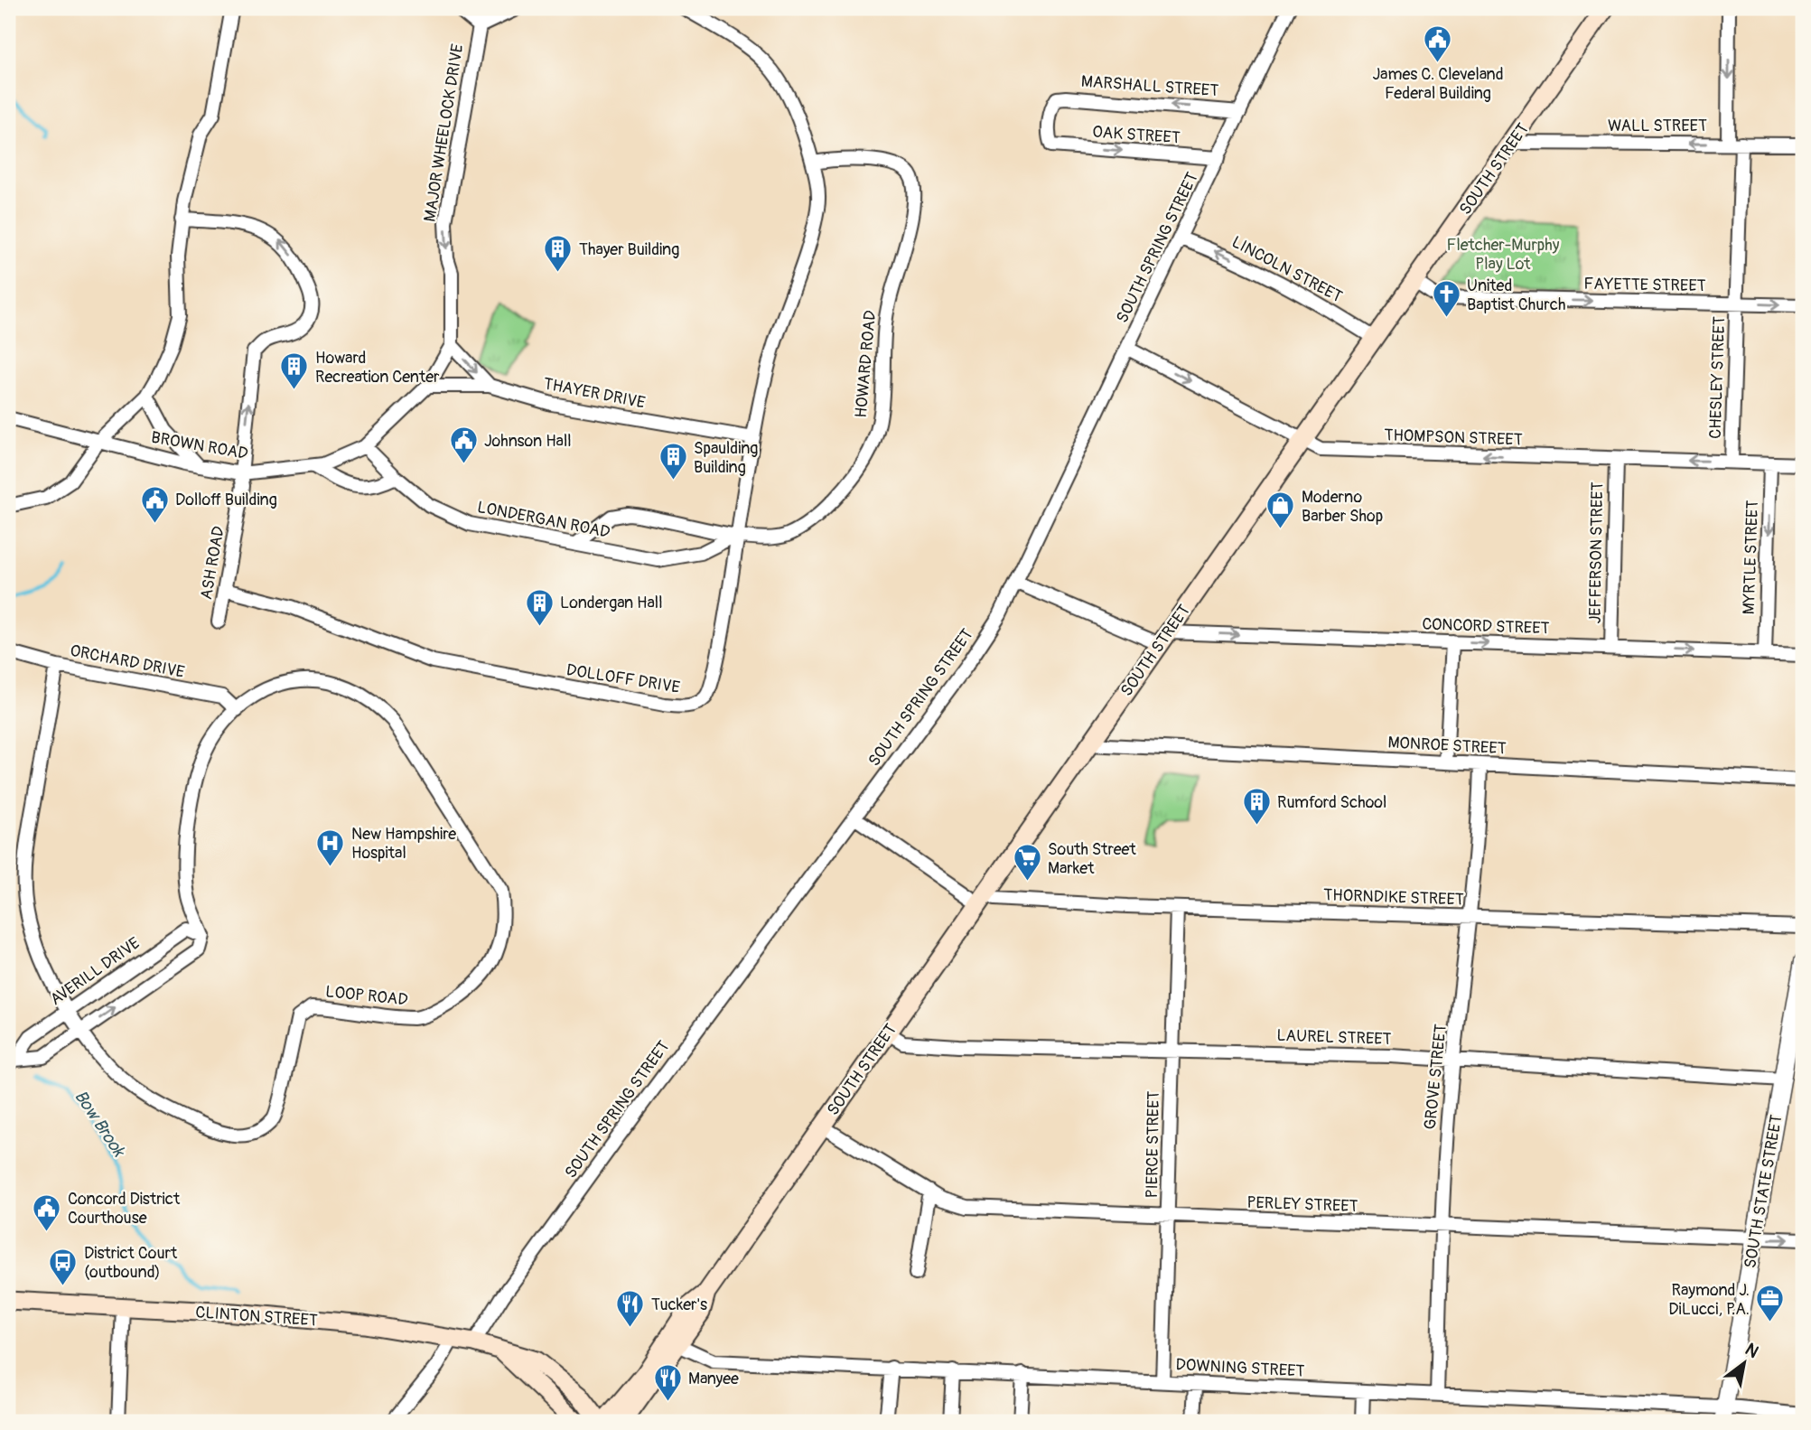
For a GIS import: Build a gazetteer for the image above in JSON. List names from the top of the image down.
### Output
{
  "streets": {
    "main road": ["SOUTH STREET", "CLINTON STREET"],
    "street": [
      "MARSHALL STREET",
      "WALL STREET",
      "MAJOR WHEELOCK DRIVE",
      "OAK STREET",
      "SOUTH SPRING STREET",
      "LINCOLN STREET",
      "FAYETTE STREET",
      "HOWARD ROAD",
      "CHESLEY STREET",
      "THAYER DRIVE",
      "THOMPSON STREET",
      "BROWN ROAD",
      "LONDERGAN ROAD",
      "JEFFERSON STREET",
      "MYRTLE STREET",
      "ASH ROAD",
      "CONCORD STREET",
      "ORCHARD DRIVE",
      "DOLLOFF DRIVE",
      "MONROE STREET",
      "THORNDIKE STREET",
      "AVERILL DRIVE",
      "LOOP ROAD",
      "LAUREL STREET",
      "GROVE STREET",
      "PIERCE STREET",
      "SOUTH STATE STREET",
      "PERLEY STREET",
      "DOWNING STREET"
    ]
  },
  "crossings": [
    ["MARSHALL STREET", "OAK STREET"],
    ["MARSHALL STREET", "SOUTH SPRING STREET"],
    ["WALL STREET", "SOUTH STREET"],
    ["WALL STREET", "CHESLEY STREET"],
    ["MAJOR WHEELOCK DRIVE", "BROWN ROAD"],
    ["OAK STREET", "SOUTH SPRING STREET"],
    ["SOUTH STREET", "LINCOLN STREET"],
    ["SOUTH STREET", "FAYETTE STREET"],
    ["SOUTH STREET", "THOMPSON STREET"],
    ["SOUTH STREET", "CONCORD STREET"],
    ["SOUTH STREET", "MONROE STREET"],
    ["SOUTH STREET", "THORNDIKE STREET"],
    ["SOUTH STREET", "LAUREL STREET"],
    ["SOUTH STREET", "PERLEY STREET"],
    ["SOUTH STREET", "CLINTON STREET"],
    ["SOUTH STREET", "DOWNING STREET"],
    ["SOUTH SPRING STREET", "LINCOLN STREET"],
    ["SOUTH SPRING STREET", "THOMPSON STREET"],
    ["SOUTH SPRING STREET", "CONCORD STREET"],
    ["SOUTH SPRING STREET", "THORNDIKE STREET"],
    ["SOUTH SPRING STREET", "CLINTON STREET"],
    ["FAYETTE STREET", "CHESLEY STREET"],
    ["HOWARD ROAD", "LONDERGAN ROAD"],
    ["HOWARD ROAD", "DOLLOFF DRIVE"],
    ["CHESLEY STREET", "THOMPSON STREET"],
    ["THAYER DRIVE", "BROWN ROAD"],
    ["THAYER DRIVE", "DOLLOFF DRIVE"],
    ["THOMPSON STREET", "JEFFERSON STREET"],
    ["THOMPSON STREET", "MYRTLE STREET"],
    ["BROWN ROAD", "LONDERGAN ROAD"],
    ["BROWN ROAD", "ASH ROAD"],
    ["LONDERGAN ROAD", "DOLLOFF DRIVE"],
    ["JEFFERSON STREET", "CONCORD STREET"],
    ["MYRTLE STREET", "CONCORD STREET"],
    ["ASH ROAD", "DOLLOFF DRIVE"],
    ["ORCHARD DRIVE", "LOOP ROAD"],
    ["MONROE STREET", "GROVE STREET"],
    ["THORNDIKE STREET", "GROVE STREET"],
    ["THORNDIKE STREET", "PIERCE STREET"],
    ["AVERILL DRIVE", "LOOP ROAD"],
    ["LAUREL STREET", "GROVE STREET"],
    ["LAUREL STREET", "PIERCE STREET"],
    ["LAUREL STREET", "SOUTH STATE STREET"],
    ["GROVE STREET", "PERLEY STREET"],
    ["GROVE STREET", "DOWNING STREET"],
    ["PIERCE STREET", "PERLEY STREET"],
    ["PIERCE STREET", "DOWNING STREET"],
    ["SOUTH STATE STREET", "PERLEY STREET"],
    ["SOUTH STATE STREET", "DOWNING STREET"]
  ],
  "one_way": [
    "MARSHALL STREET",
    "WALL STREET",
    "MAJOR WHEELOCK DRIVE",
    "OAK STREET",
    "LINCOLN STREET",
    "FAYETTE STREET",
    "MYRTLE STREET",
    "CONCORD STREET"
  ],
  "water": ["Bow Brook"],
  "parks": ["Fletcher-Murphy Play Lot"],
  "places": {
    "public building": [
      "James C. Cleveland Federal Building",
      "Johnson Hall",
      "Dolloff Building",
      "Concord District Courthouse"
    ],
    "building": [
      "Thayer Building",
      "Howard Recreation Center",
      "Spaulding Building",
      "Londergan Hall",
      "Rumford School"
    ],
    "church": ["United Baptist Church"],
    "shop": ["Moderno Barber Shop"],
    "hospital": ["New Hampshire Hospital"],
    "supermarket": ["South Street Market"],
    "bus stop": ["District Court (outbound)"],
    "office": ["Raymond J. DiLucci, P.A."],
    "restaurant": ["Tucker's", "Manyee"]
  },
  "north": "top right"
}
